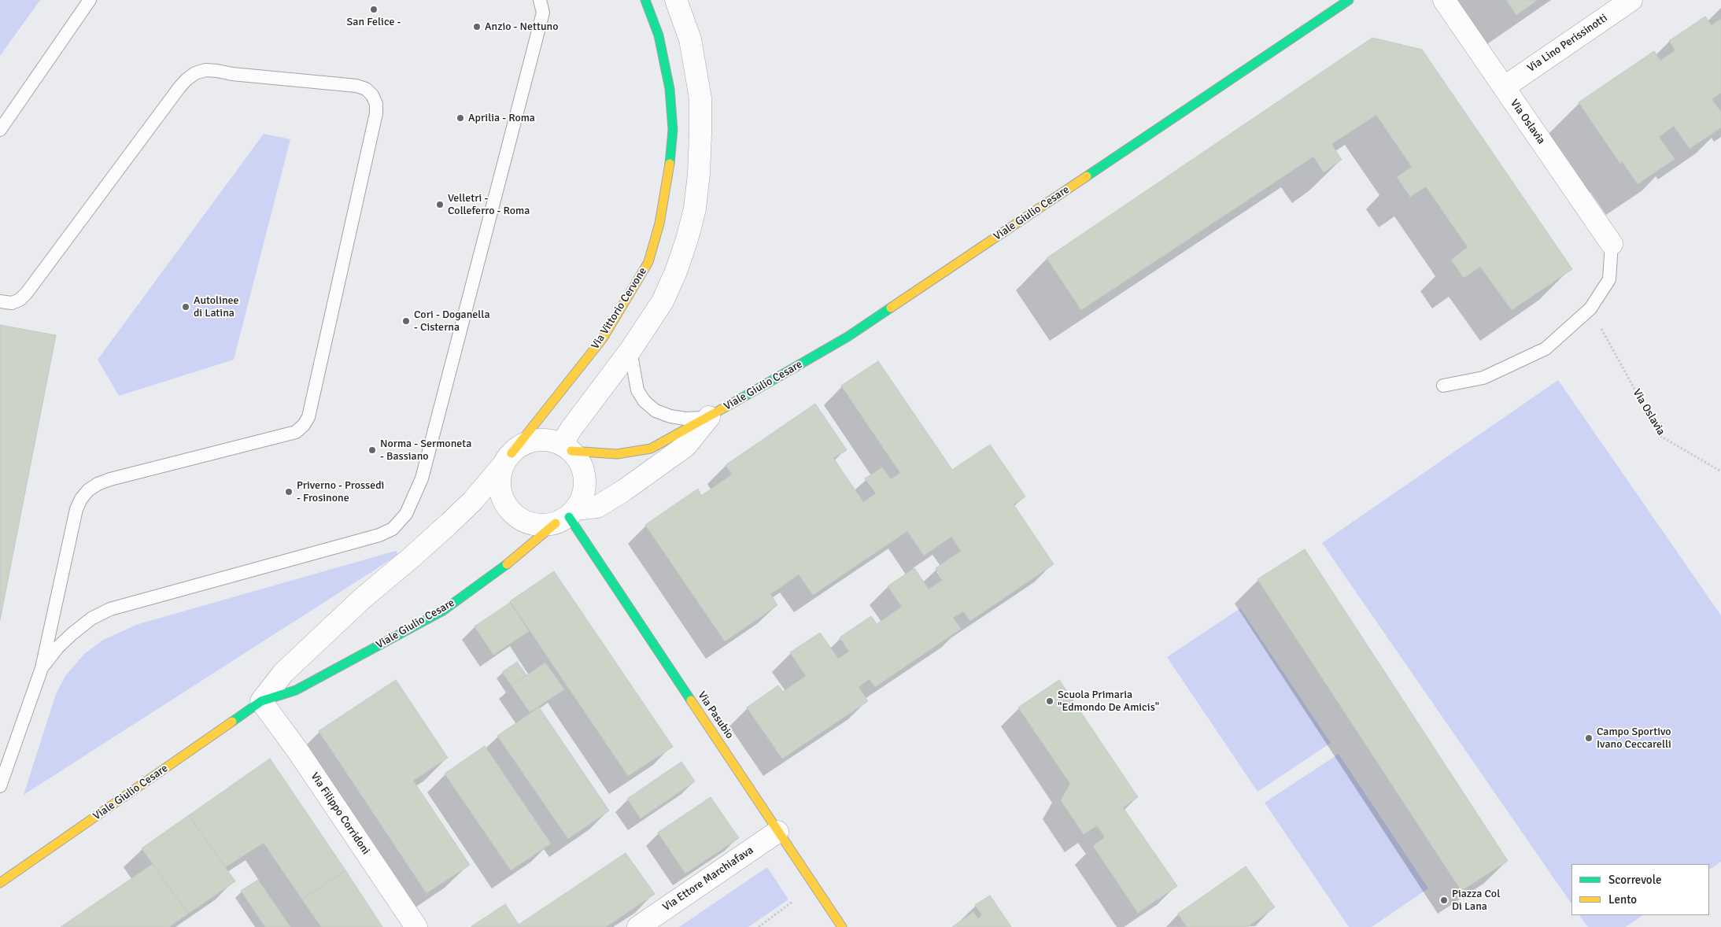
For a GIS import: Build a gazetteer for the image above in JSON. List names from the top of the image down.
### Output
{
  "streets": {
    "street": [
      "Via Lino Perissinotti",
      "Via Oslavia",
      "Viale Giulio Cesare",
      "Via Vittorio Cervone",
      "Via Pasubio",
      "Via Filippo Corridoni",
      "Via Ettore Marchiafava"
    ]
  },
  "crossings": [
    ["Via Lino Perissinotti", "Via Oslavia"],
    ["Viale Giulio Cesare", "Via Vittorio Cervone"],
    ["Viale Giulio Cesare", "Via Pasubio"],
    ["Viale Giulio Cesare", "Via Filippo Corridoni"],
    ["Via Vittorio Cervone", "Via Pasubio"],
    ["Via Pasubio", "Via Ettore Marchiafava"]
  ],
  "places": [
    "San Felice -",
    "Anzio - Nettuno",
    "Aprilia - Roma",
    "Velletri - Colleferro - Roma",
    "Autolinee di Latina",
    "Cori - Doganella - Cisterna",
    "Norma - Sermoneta - Bassiano",
    "Priverno - Prossedi - Frosinone",
    "Scuola Primaria \"Edmondo De Amicis\"",
    "Campo Sportivo Ivano Ceccarelli",
    "Piazza Col Di Lana"
  ],
  "legend": ["Scorrevole", "Lento"]
}
